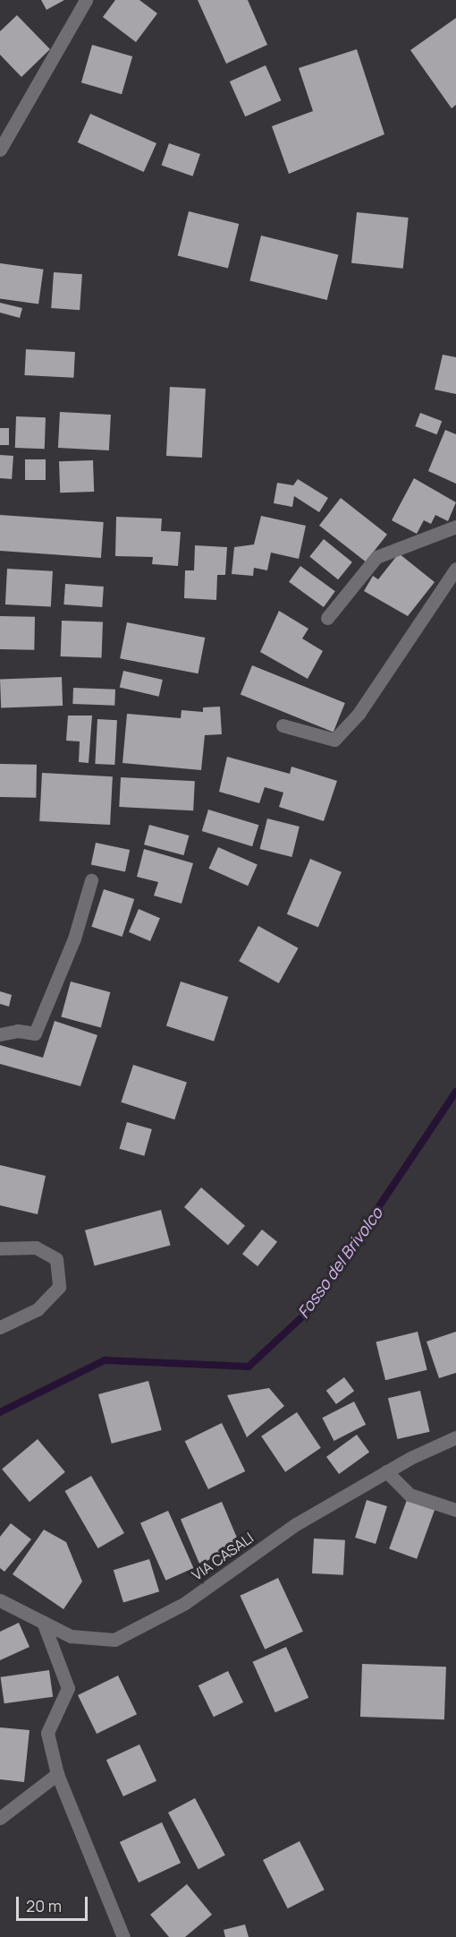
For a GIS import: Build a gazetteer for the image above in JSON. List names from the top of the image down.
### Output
{
  "streets": {
    "street": ["VIA CASALI"]
  },
  "water": ["Fosso del Brivolco"],
  "scale_bar": "20 m"
}
